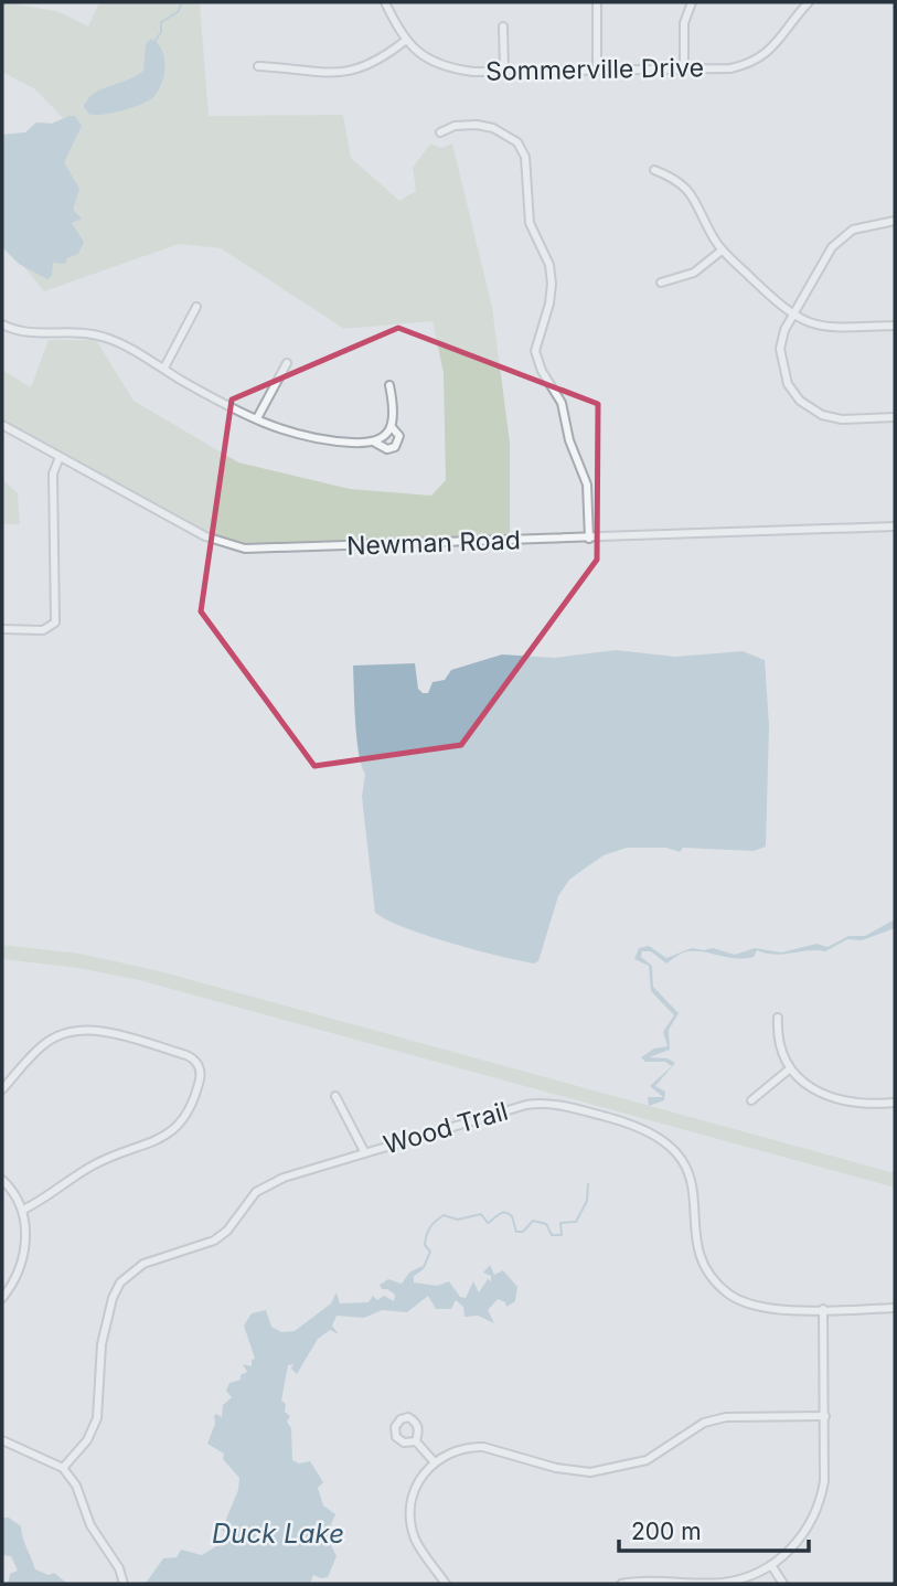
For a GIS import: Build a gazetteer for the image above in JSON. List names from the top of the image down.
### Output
{
  "streets": {
    "street": ["Sommerville Drive", "Newman Road", "Wood Trail"]
  },
  "water": ["Duck Lake"],
  "scale_bar": "200 m"
}
